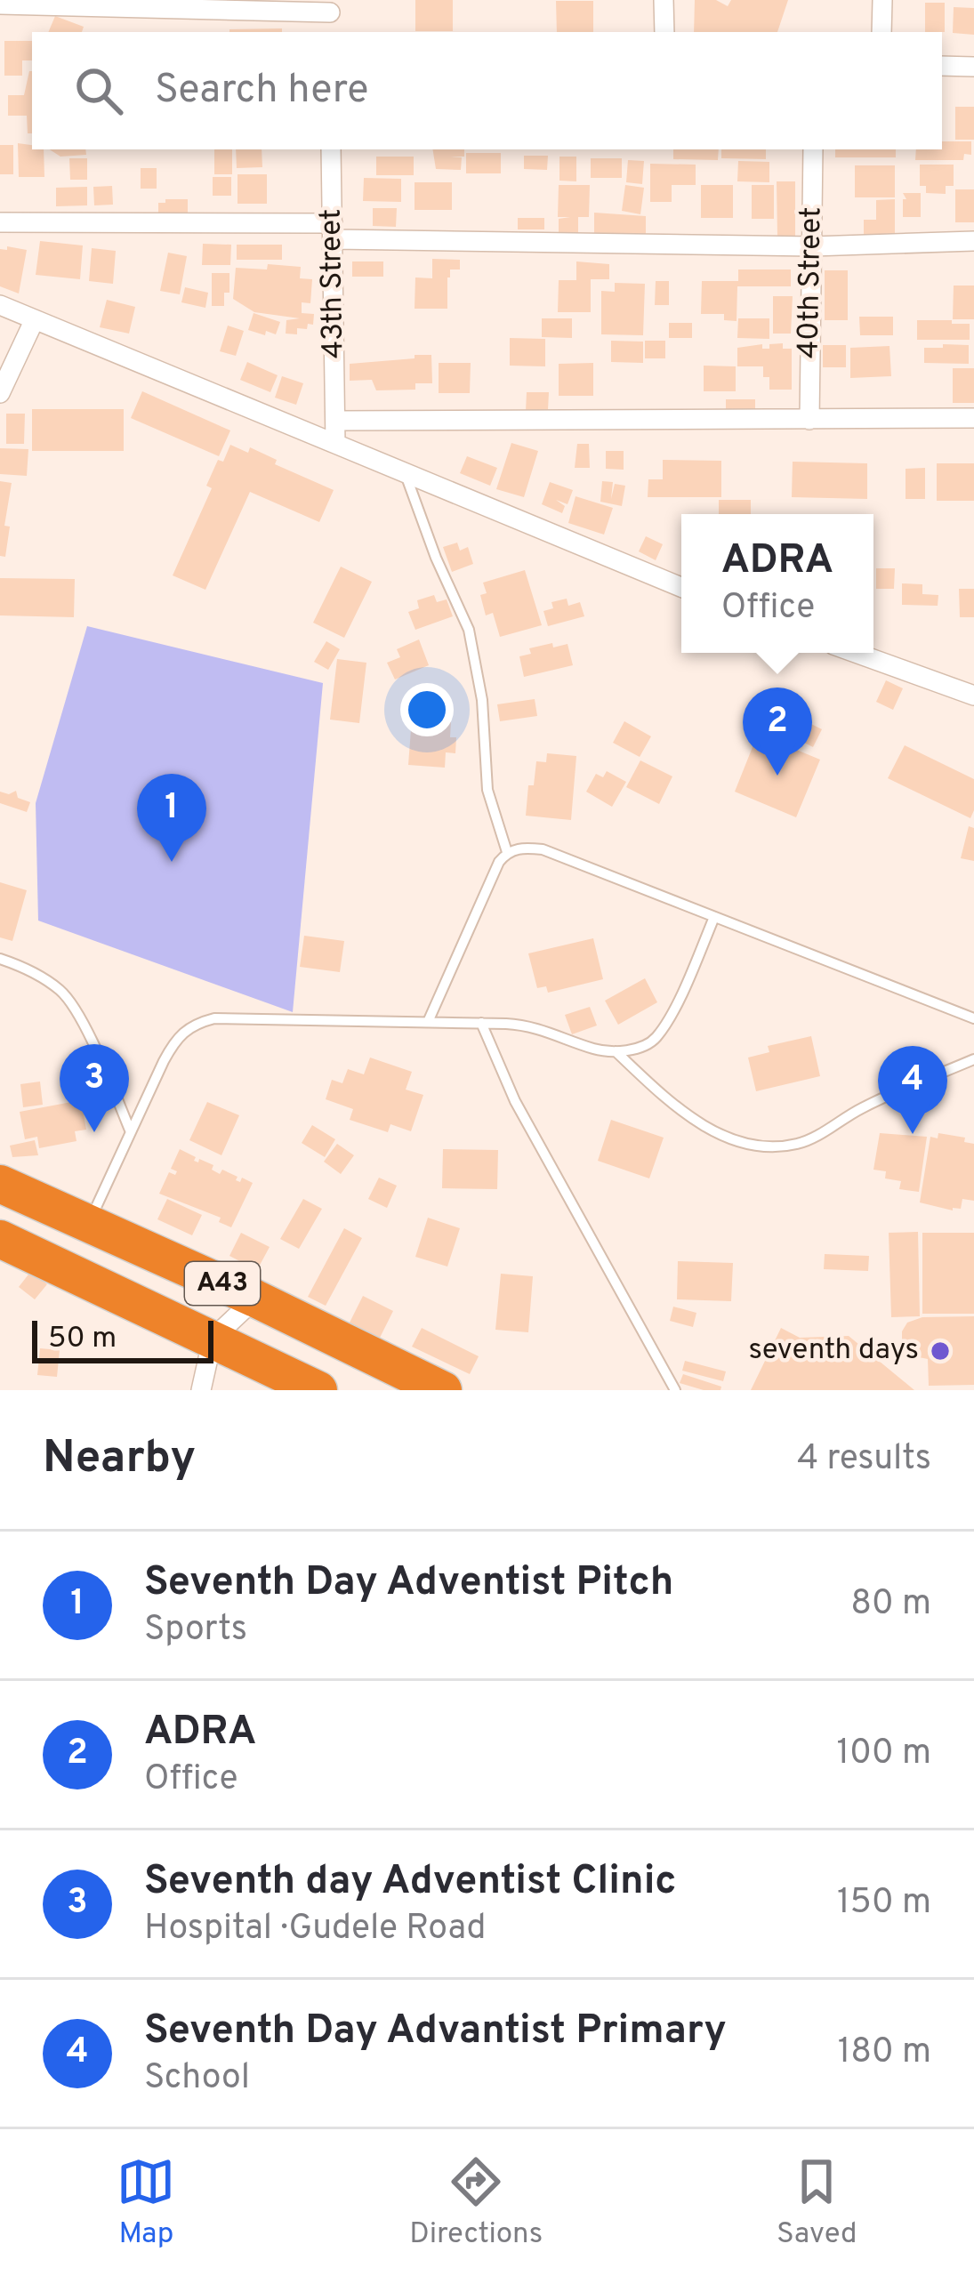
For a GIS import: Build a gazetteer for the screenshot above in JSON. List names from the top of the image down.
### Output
{
  "streets": {
    "highway": ["A43"],
    "street": ["40th Street", "43th Street"]
  },
  "places": ["seventh days"],
  "scale_bar": "50 m",
  "page": {
    "search": "Search here",
    "popup": ["ADRA", "Office"],
    "pins": [
      "2",
      "1",
      "3",
      "4"
    ],
    "scale": "50 m",
    "heading": ["Nearby", "4 results"],
    "list": [
      {
        "mark": "1",
        "name": "Seventh Day Adventist Pitch",
        "note": "Sports",
        "value": "80 m"
      },
      {
        "mark": "2",
        "name": "ADRA",
        "note": "Office",
        "value": "100 m"
      },
      {
        "mark": "3",
        "name": "Seventh day Adventist Clinic",
        "note": "Hospital · Gudele Road",
        "value": "150 m"
      },
      {
        "mark": "4",
        "name": "Seventh Day Advantist Primary",
        "note": "School",
        "value": "180 m"
      }
    ],
    "nav": ["Map", "Directions", "Saved"]
  }
}
